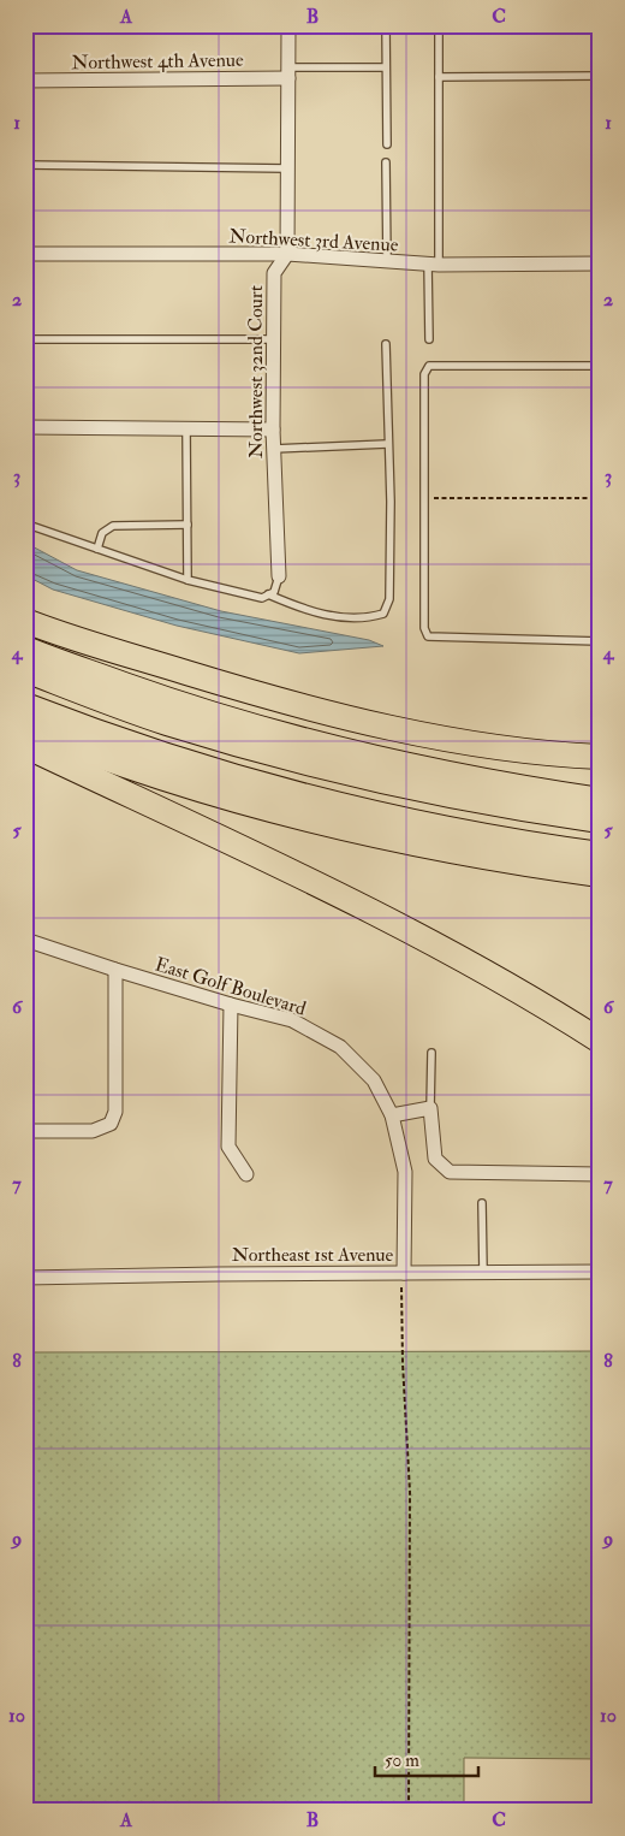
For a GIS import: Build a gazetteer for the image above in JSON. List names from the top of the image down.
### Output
{
  "streets": {
    "street": [
      "Northwest 4th Avenue",
      "Northwest 3rd Avenue",
      "Northwest 32nd Court",
      "East Golf Boulevard",
      "Northeast 1st Avenue"
    ]
  },
  "crossings": [
    ["Northwest 4th Avenue", "Northwest 32nd Court"],
    ["Northwest 3rd Avenue", "Northwest 32nd Court"],
    ["East Golf Boulevard", "Northeast 1st Avenue"]
  ],
  "scale_bar": "50 m",
  "grid": {
    "columns": ["A", "B", "C"],
    "rows": [
      "1",
      "2",
      "3",
      "4",
      "5",
      "6",
      "7",
      "8",
      "9",
      "10"
    ]
  }
}
